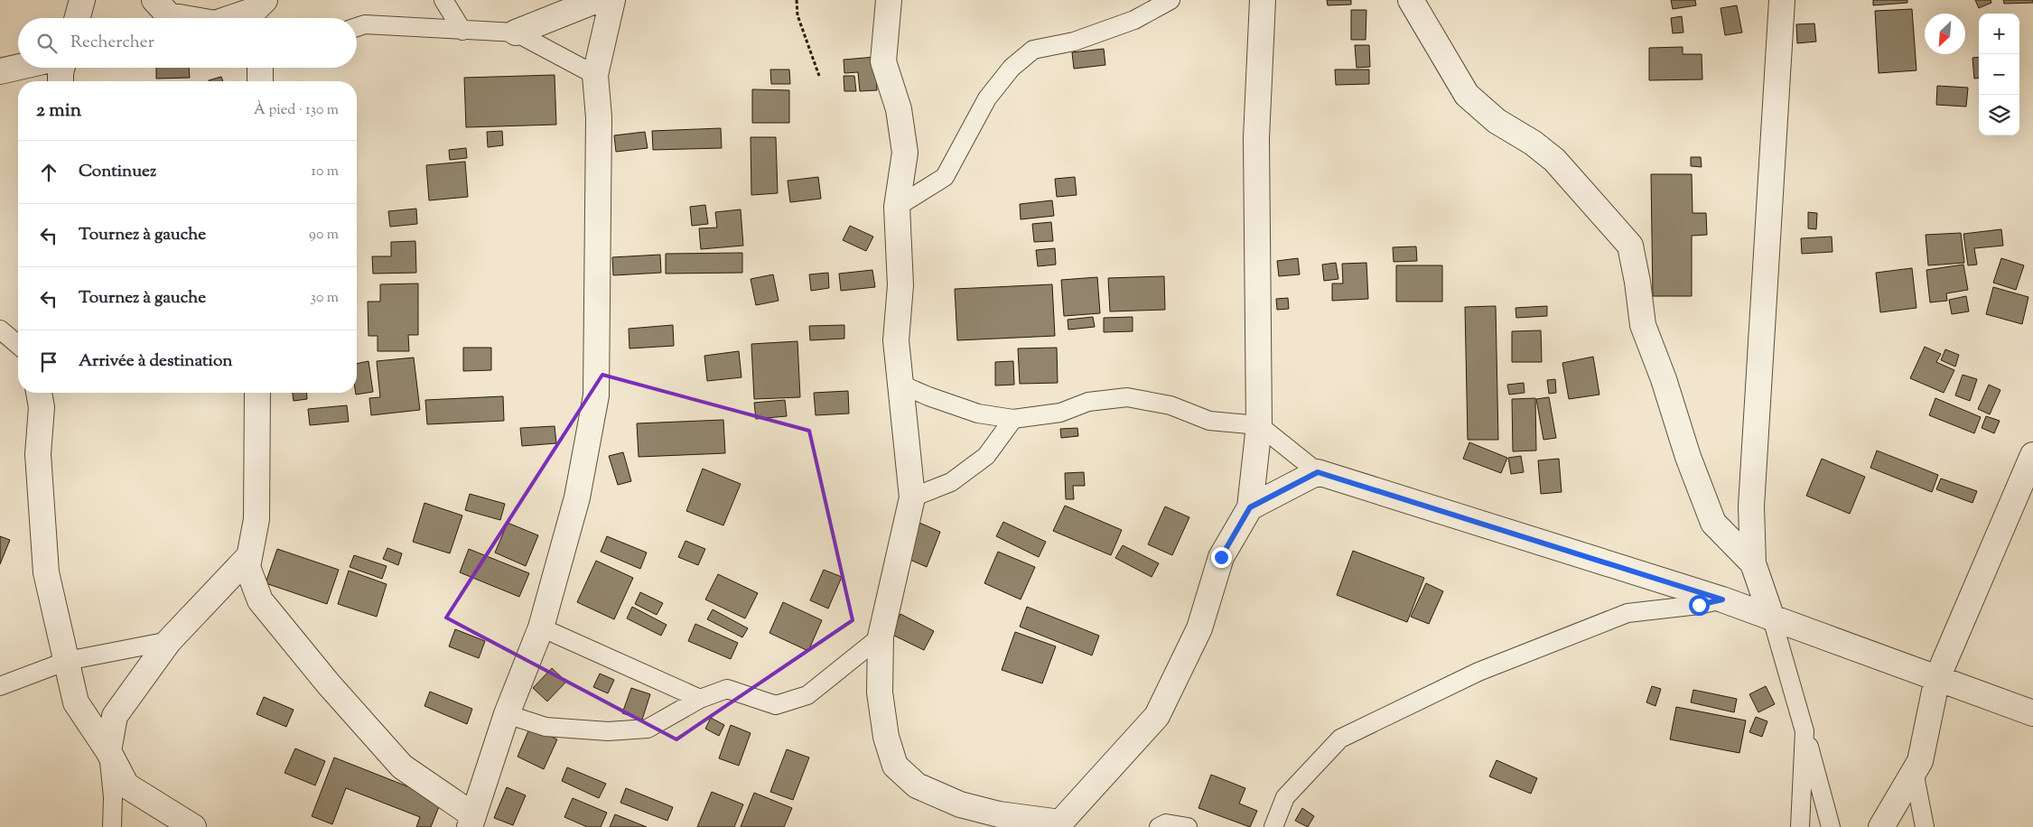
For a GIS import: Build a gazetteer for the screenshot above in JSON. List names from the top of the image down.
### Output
{
  "north": "bottom left",
  "page": {
    "map_buttons": ["+", "−"],
    "search": "Rechercher",
    "heading": ["2 min", "À pied · 130 m"],
    "list": [
      ["Continuez", "10 m"],
      ["Tournez à gauche", "90 m"],
      ["Tournez à gauche", "30 m"],
      "Arrivée à destination"
    ]
  }
}
